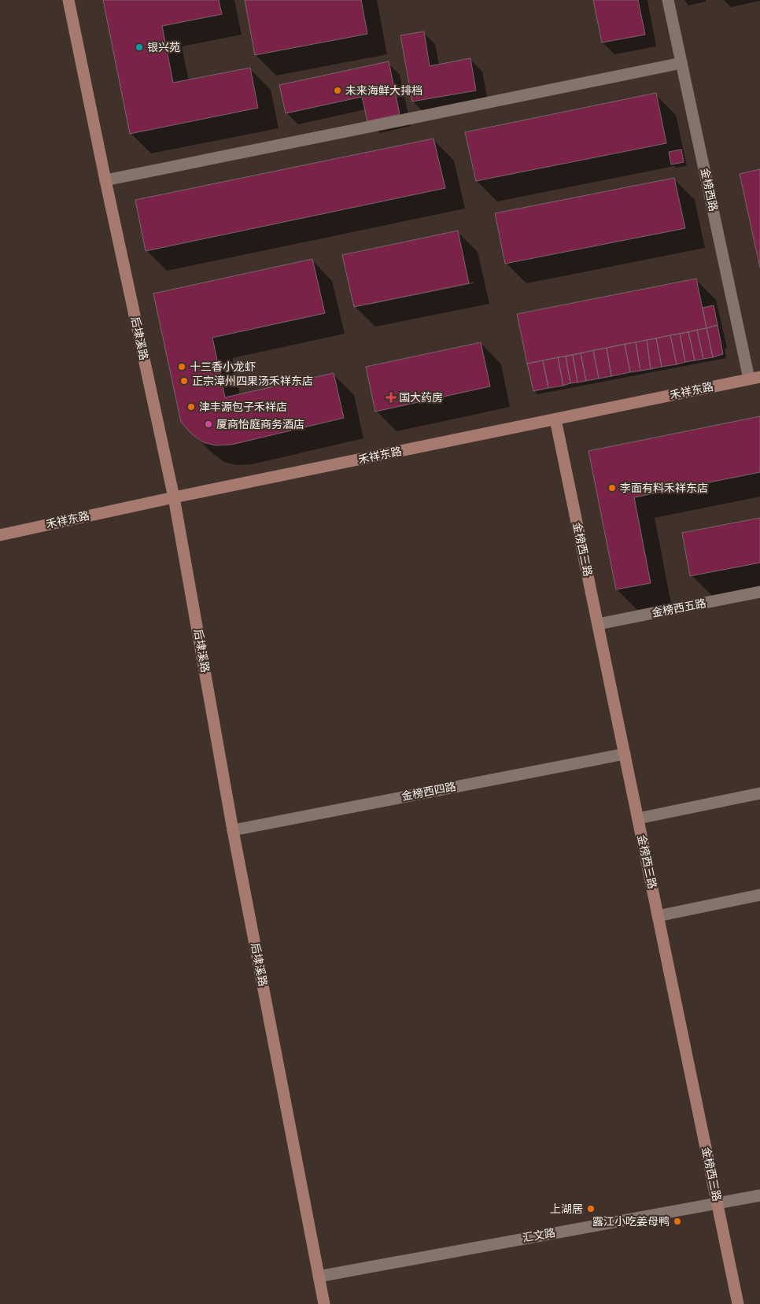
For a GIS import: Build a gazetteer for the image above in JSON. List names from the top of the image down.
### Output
{
  "streets": {
    "street": [
      "金榜西路",
      "后埭溪路",
      "禾祥东路",
      "金榜西三路",
      "金榜西五路",
      "金榜西四路",
      "汇文路"
    ]
  },
  "crossings": [
    ["金榜西路", "禾祥东路"],
    ["后埭溪路", "禾祥东路"],
    ["后埭溪路", "金榜西四路"],
    ["后埭溪路", "汇文路"],
    ["禾祥东路", "金榜西三路"],
    ["金榜西三路", "金榜西五路"],
    ["金榜西三路", "金榜西四路"],
    ["金榜西三路", "汇文路"]
  ],
  "places": {
    "other": [
      "银兴苑",
      "未来海鲜大排档",
      "十三香小龙虾",
      "正宗漳州四果汤禾祥东店",
      "津丰源包子禾祥店",
      "厦商怡庭商务酒店",
      "李面有料禾祥东店",
      "上湖居",
      "露江小吃姜母鸭"
    ],
    "health": ["国大药房"]
  }
}
